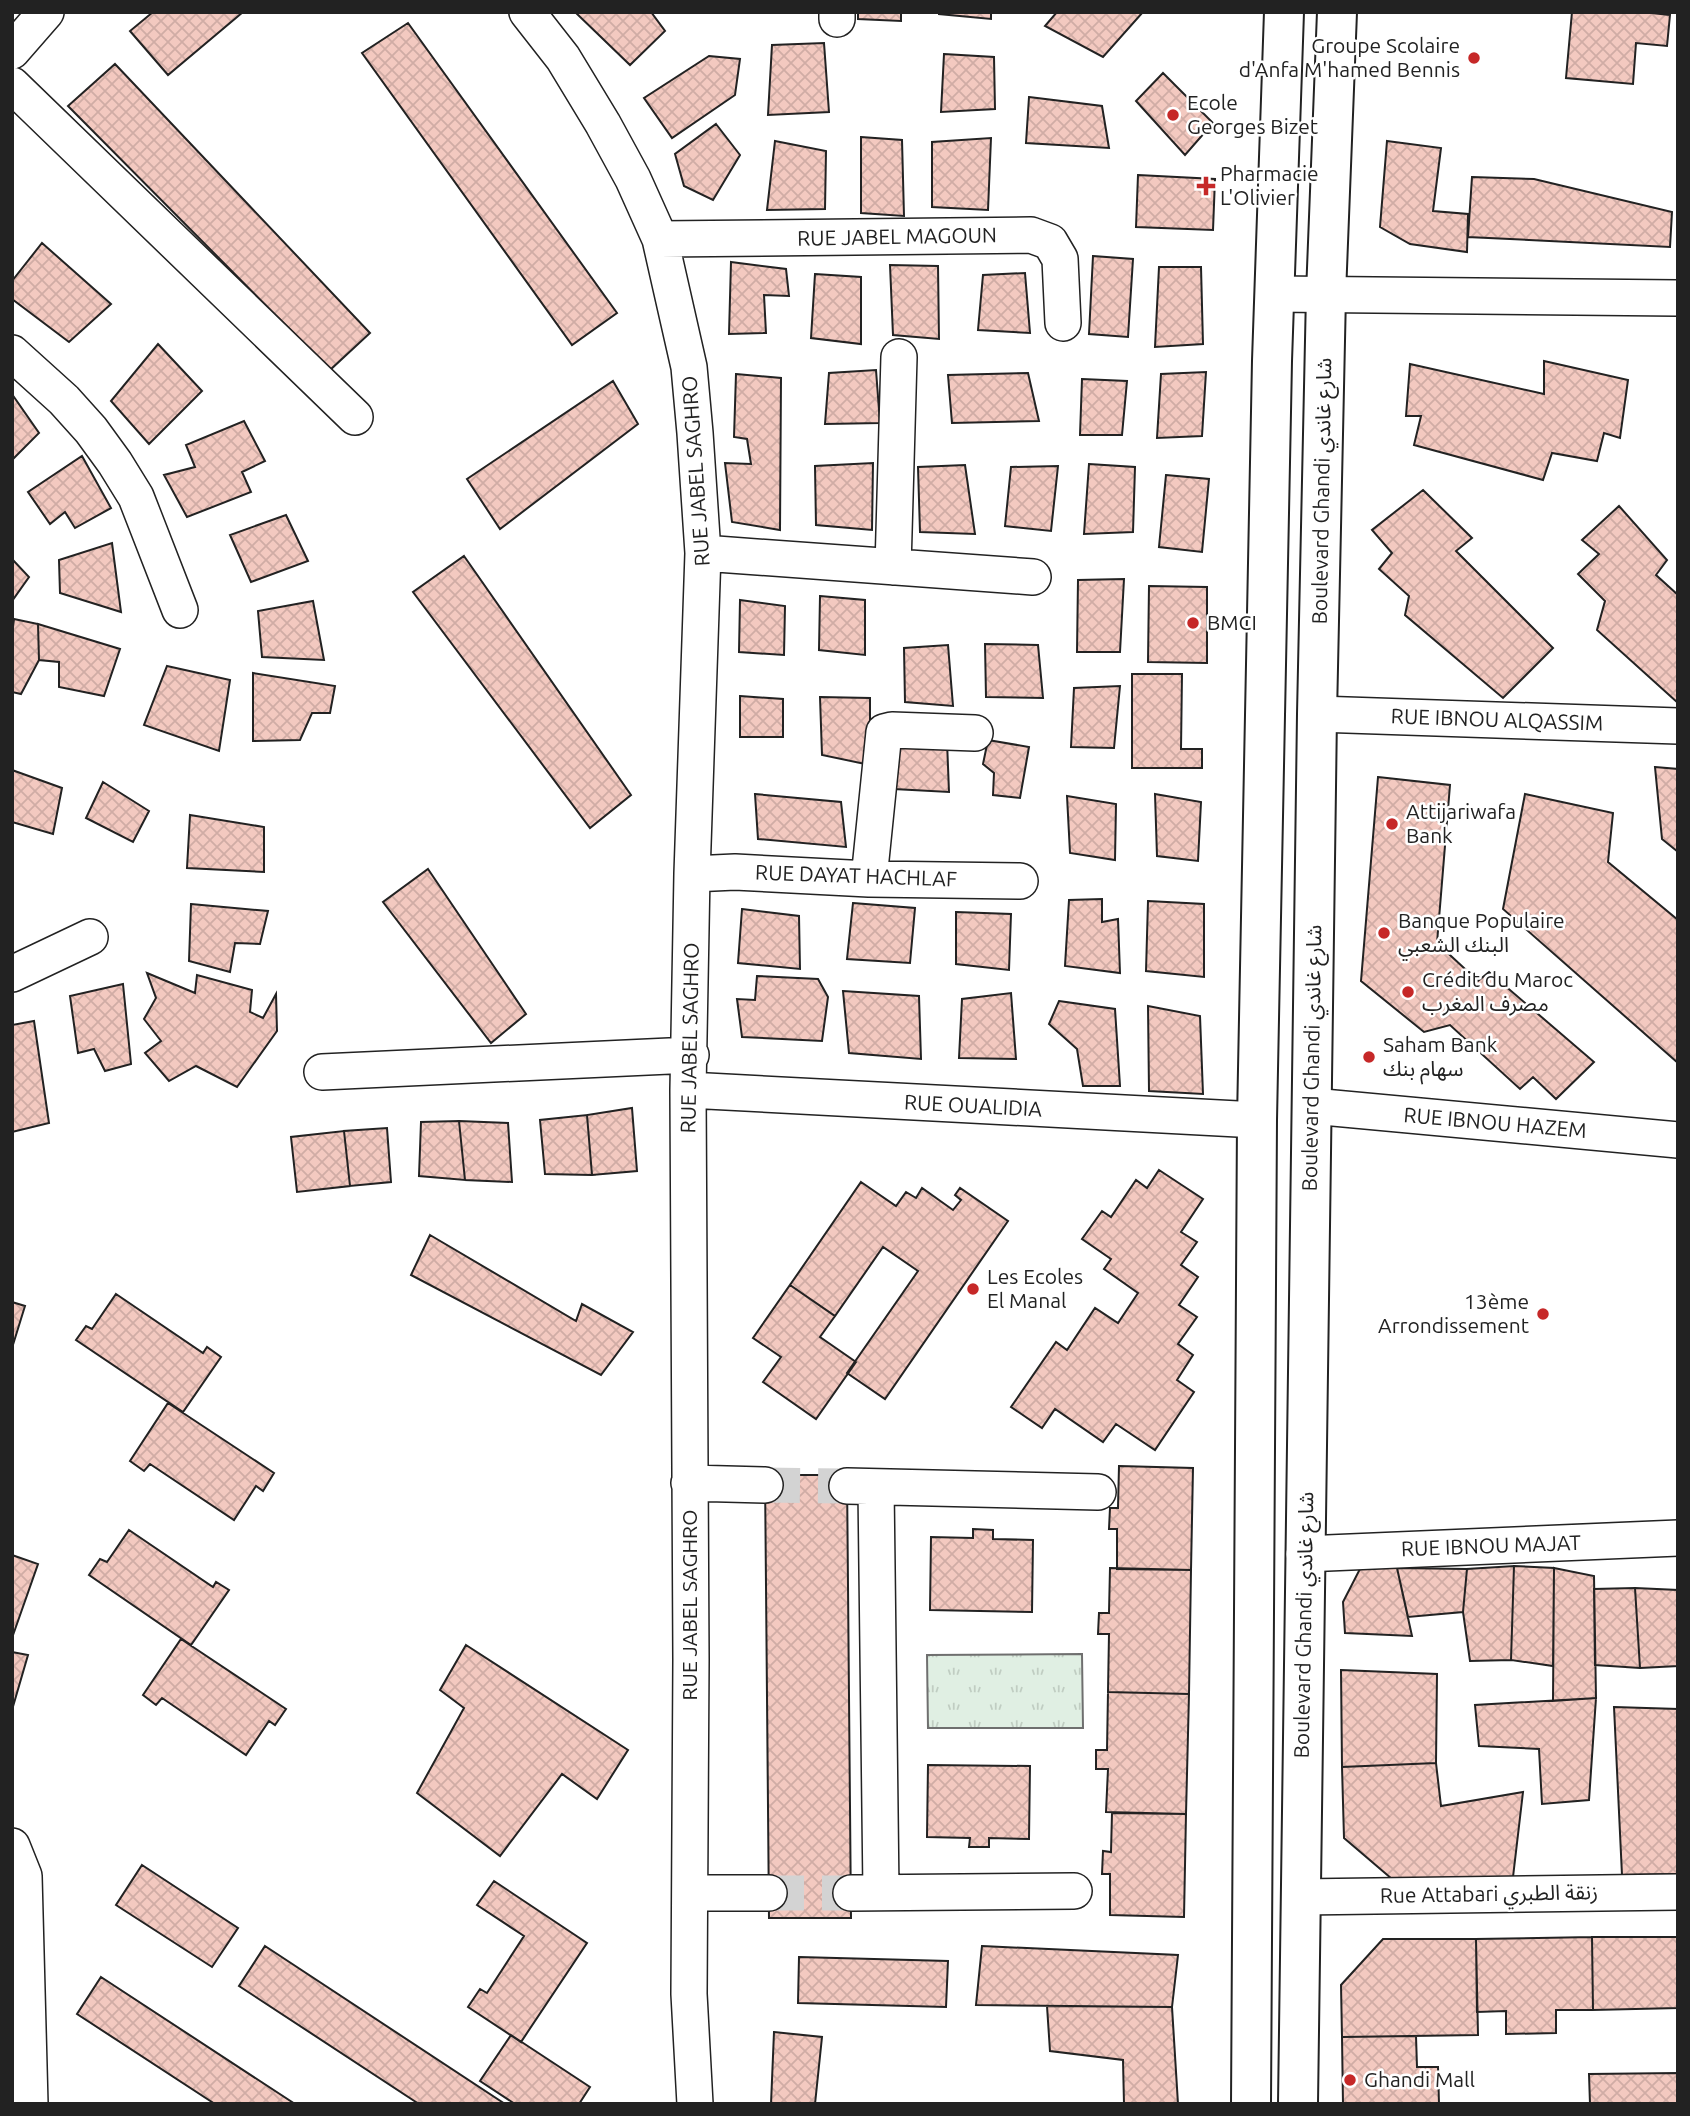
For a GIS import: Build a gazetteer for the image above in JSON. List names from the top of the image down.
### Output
{
  "streets": {
    "main road": ["Boulevard Ghandi شارع غاندي"],
    "street": [
      "RUE JABEL MAGOUN",
      "RUE JABEL SAGHRO",
      "RUE IBNOU ALQASSIM",
      "RUE DAYAT HACHLAF",
      "RUE OUALIDIA",
      "RUE IBNOU HAZEM",
      "RUE IBNOU MAJAT",
      "Rue Attabari زنقة الطبري"
    ]
  },
  "crossings": [
    ["RUE JABEL MAGOUN", "RUE JABEL SAGHRO"],
    ["RUE JABEL SAGHRO", "RUE DAYAT HACHLAF"],
    ["RUE JABEL SAGHRO", "RUE OUALIDIA"],
    ["Boulevard Ghandi شارع غاندي", "RUE IBNOU ALQASSIM"],
    ["Boulevard Ghandi شارع غاندي", "RUE IBNOU HAZEM"],
    ["Boulevard Ghandi شارع غاندي", "RUE IBNOU MAJAT"],
    ["Boulevard Ghandi شارع غاندي", "Rue Attabari زنقة الطبري"]
  ],
  "places": {
    "other": [
      "Groupe Scolaire d'Anfa M'hamed Bennis",
      "Ecole Georges Bizet",
      "BMCI",
      "Attijariwafa Bank",
      "Banque Populaire البنك الشعبي",
      "Crédit du Maroc مصرف المغرب",
      "Saham Bank سهام بنك",
      "Les Ecoles El Manal",
      "13ème Arrondissement",
      "Ghandi Mall"
    ],
    "health": ["Pharmacie L'Olivier"]
  }
}
